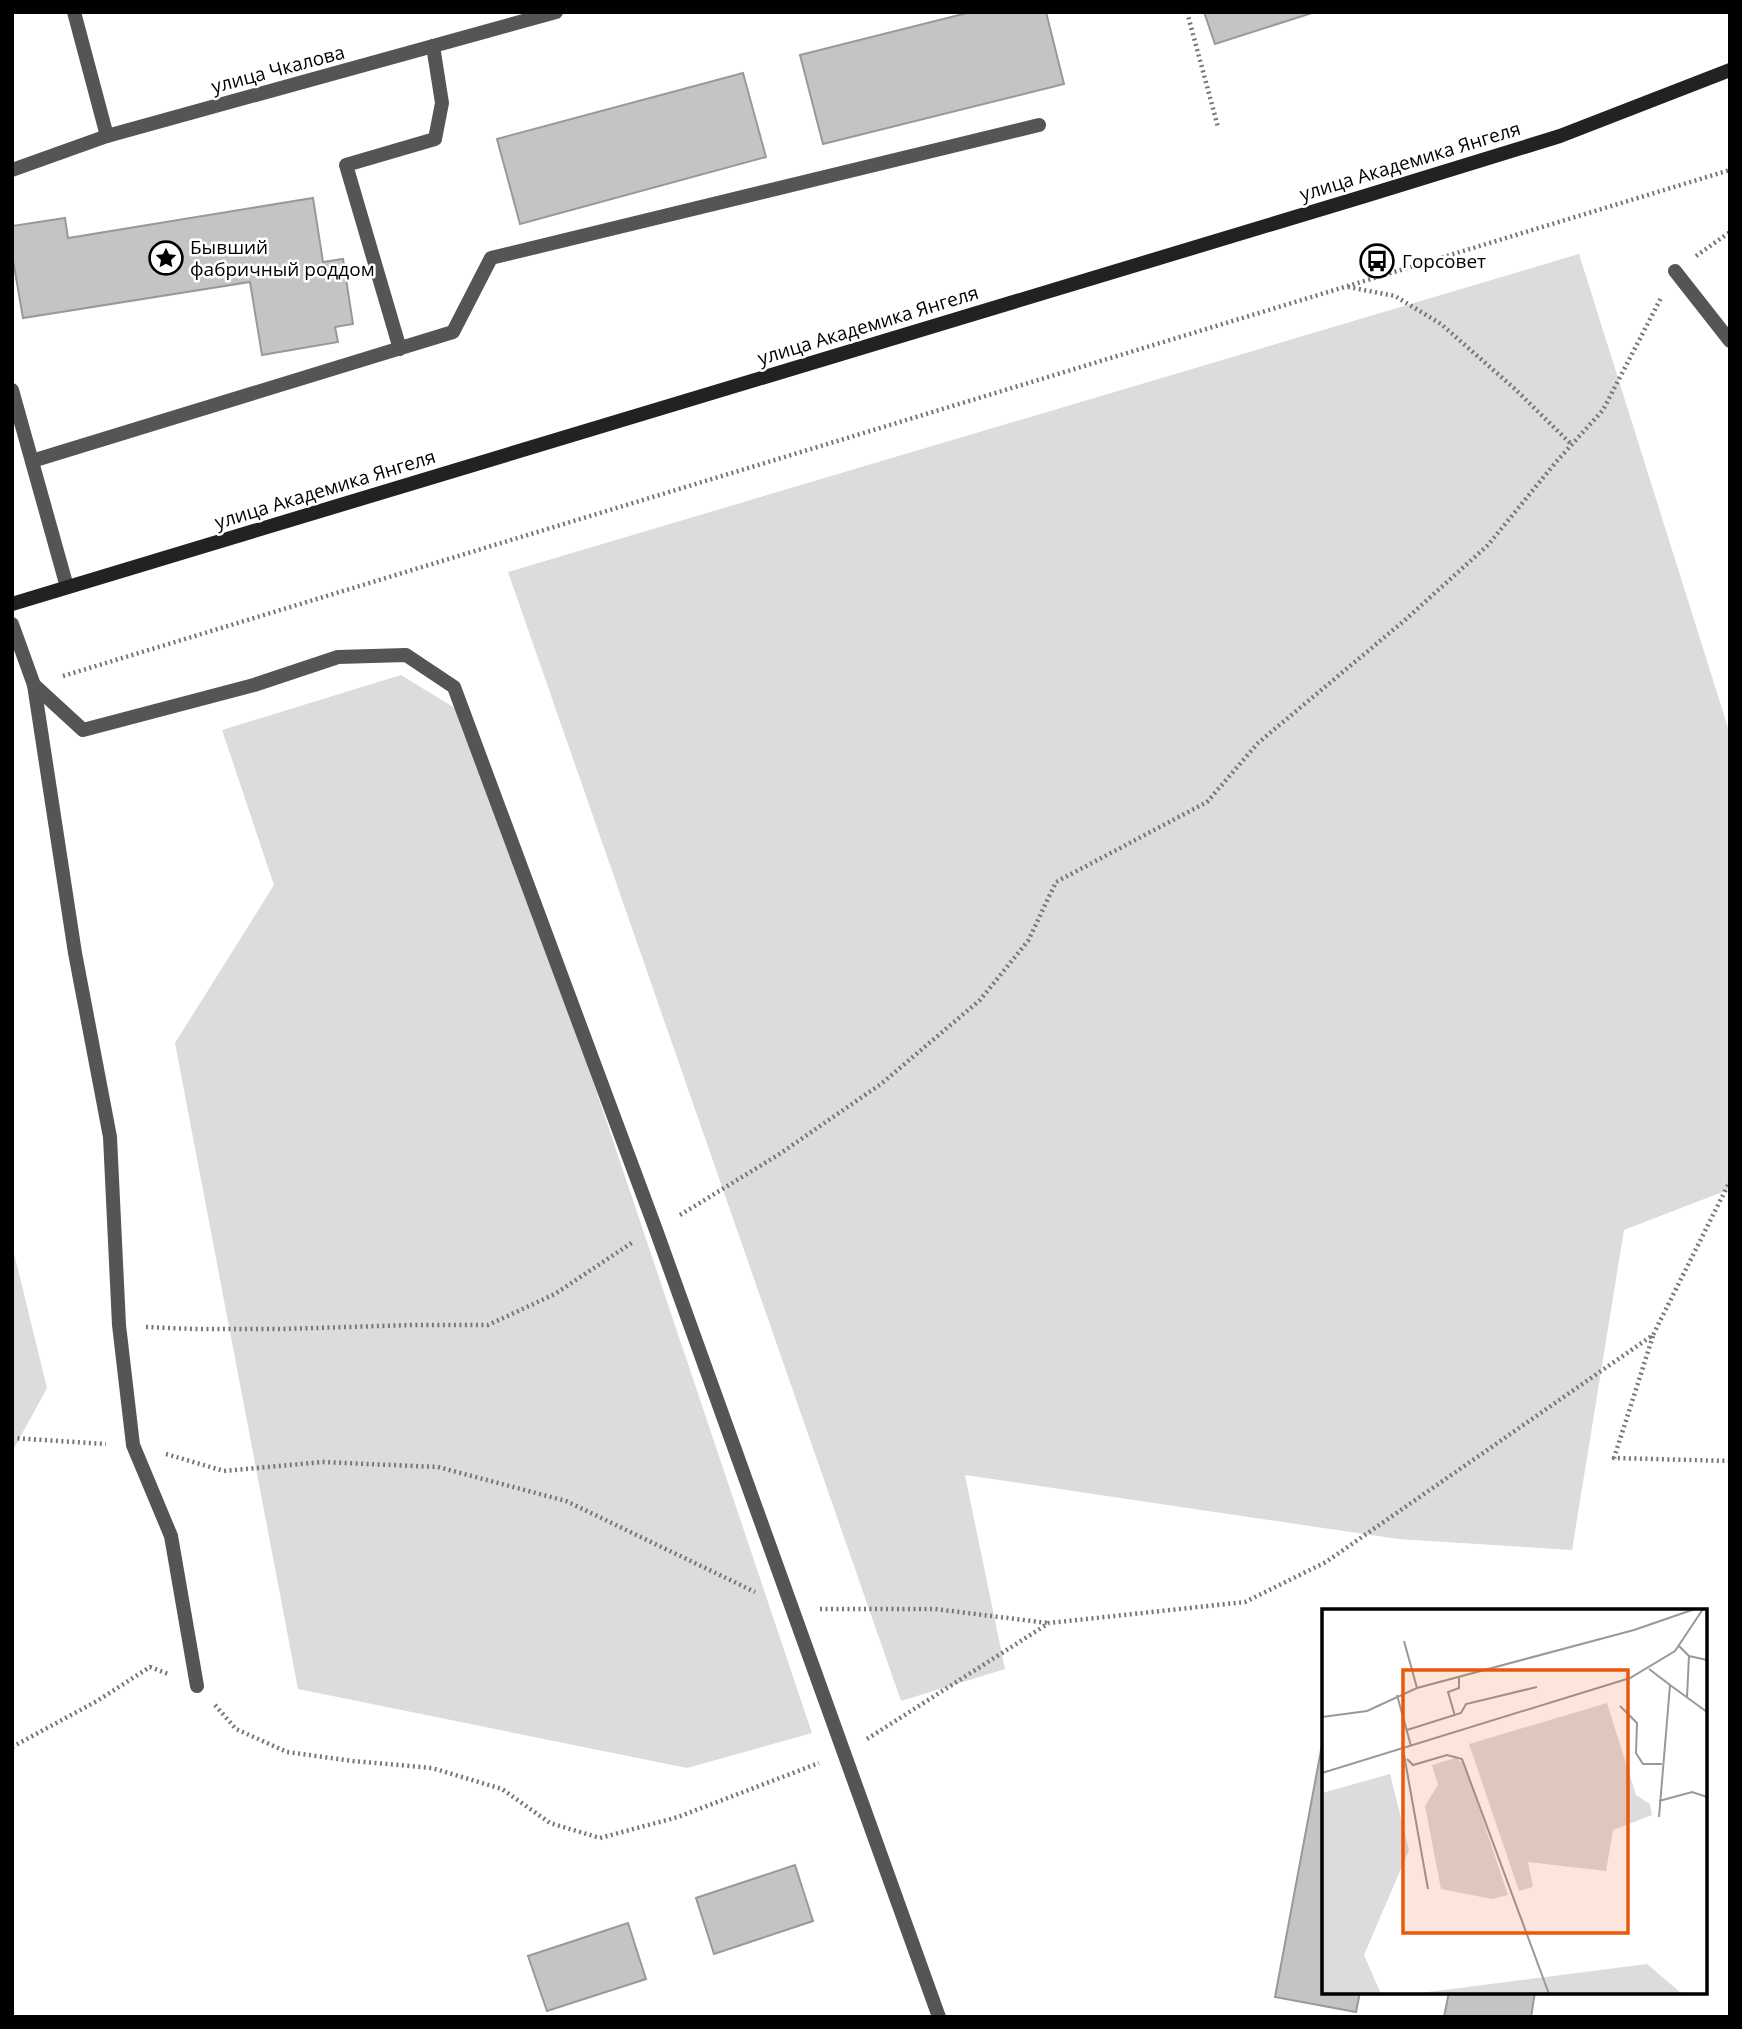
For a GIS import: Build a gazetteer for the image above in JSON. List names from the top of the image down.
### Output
{
  "streets": {
    "main road": ["улица Академика Янгеля"],
    "street": ["улица Чкалова"]
  },
  "places": {
    "place": ["Бывший фабричный роддом"],
    "bus stop": ["Горсовет"]
  }
}
